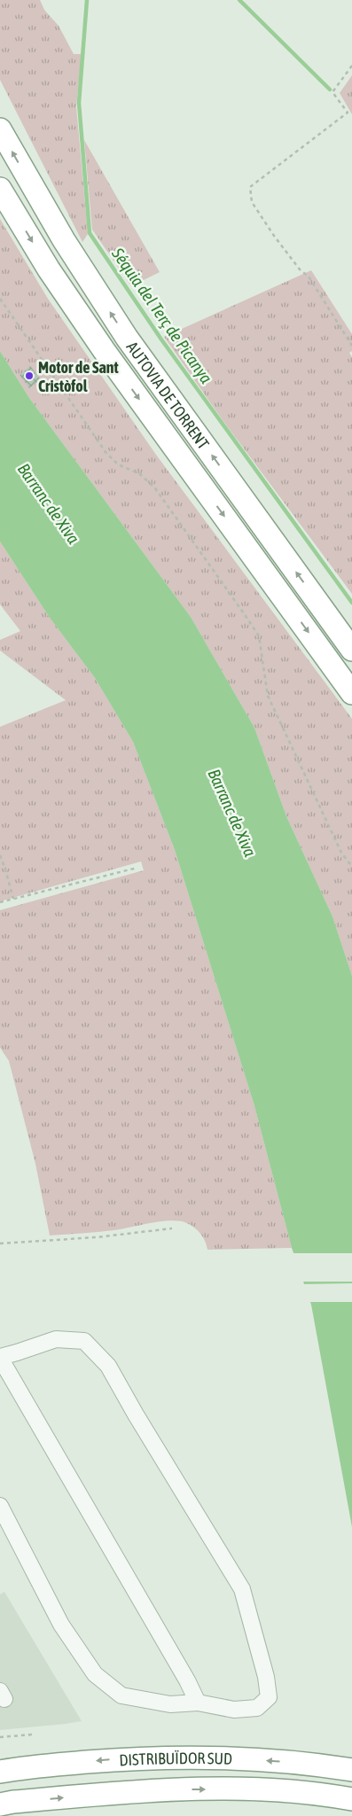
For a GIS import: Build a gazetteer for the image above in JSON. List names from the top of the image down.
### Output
{
  "streets": {
    "highway": ["AUTOVIA DE TORRENT", "DISTRIBUÏDOR SUD"]
  },
  "water": ["Séquia del Terç de Picanya", "Barranc de Xiva"],
  "places": ["Motor de Sant Cristòfol"]
}
